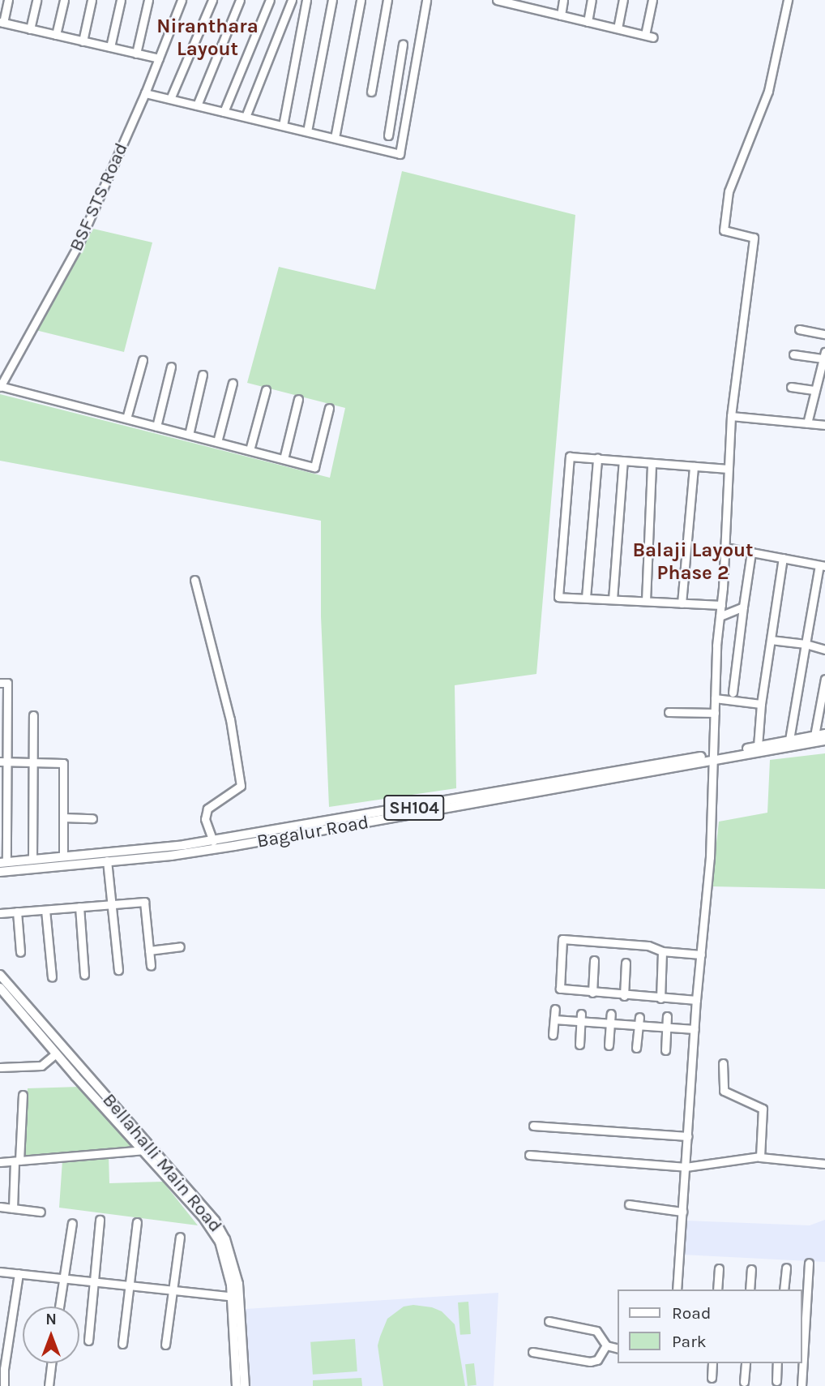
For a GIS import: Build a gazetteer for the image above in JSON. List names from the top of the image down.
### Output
{
  "streets": {
    "main road": ["SH104", "Bagalur Road", "Bellahalli Main Road"],
    "street": ["BSF STS Road"]
  },
  "districts": ["Niranthara Layout", "Balaji Layout Phase 2"],
  "legend": ["Road", "Park"],
  "north": "top"
}
